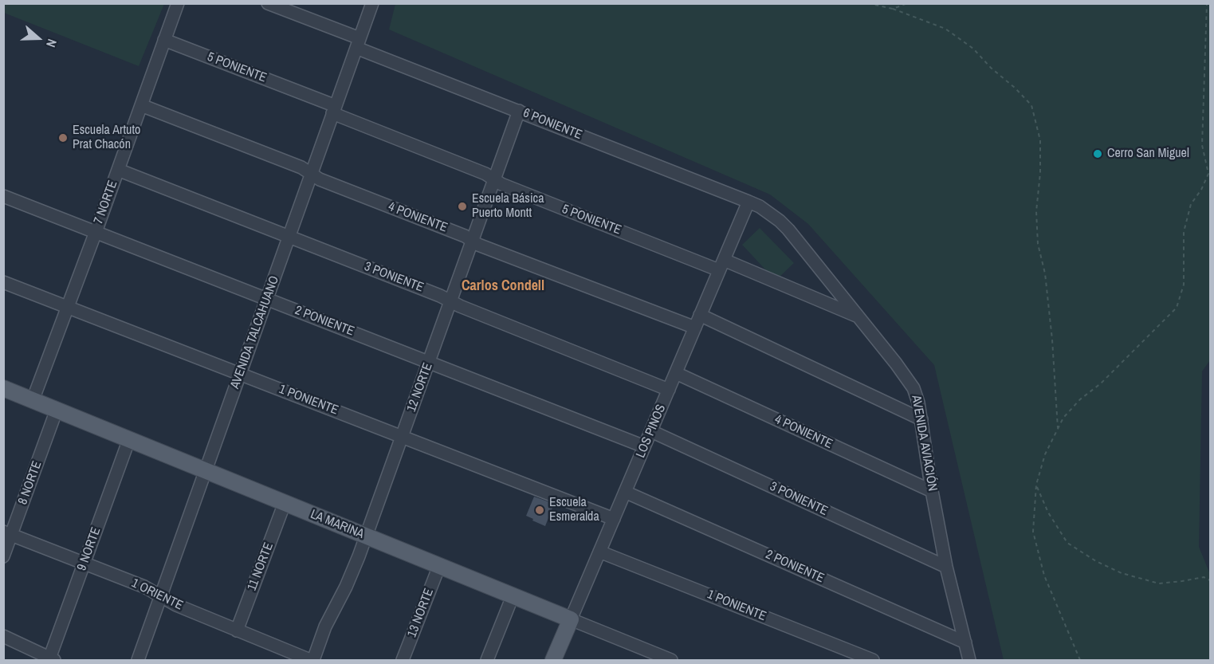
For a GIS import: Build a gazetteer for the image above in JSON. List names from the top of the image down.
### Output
{
  "streets": {
    "main road": ["LOS PINOS", "LA MARINA"],
    "street": [
      "5 PONIENTE",
      "6 PONIENTE",
      "7 NORTE",
      "4 PONIENTE",
      "3 PONIENTE",
      "2 PONIENTE",
      "AVENIDA TALCAHUANO",
      "12 NORTE",
      "1 PONIENTE",
      "AVENIDA AVIACIÓN",
      "8 NORTE",
      "9 NORTE",
      "11 NORTE",
      "1 ORIENTE",
      "13 NORTE"
    ]
  },
  "crossings": [
    ["5 PONIENTE", "7 NORTE"],
    ["5 PONIENTE", "AVENIDA TALCAHUANO"],
    ["5 PONIENTE", "12 NORTE"],
    ["5 PONIENTE", "LOS PINOS"],
    ["6 PONIENTE", "AVENIDA TALCAHUANO"],
    ["6 PONIENTE", "12 NORTE"],
    ["6 PONIENTE", "LOS PINOS"],
    ["6 PONIENTE", "AVENIDA AVIACIÓN"],
    ["7 NORTE", "4 PONIENTE"],
    ["7 NORTE", "3 PONIENTE"],
    ["7 NORTE", "2 PONIENTE"],
    ["7 NORTE", "1 PONIENTE"],
    ["7 NORTE", "LA MARINA"],
    ["4 PONIENTE", "AVENIDA TALCAHUANO"],
    ["4 PONIENTE", "12 NORTE"],
    ["4 PONIENTE", "LOS PINOS"],
    ["4 PONIENTE", "AVENIDA AVIACIÓN"],
    ["3 PONIENTE", "AVENIDA TALCAHUANO"],
    ["3 PONIENTE", "12 NORTE"],
    ["3 PONIENTE", "LOS PINOS"],
    ["3 PONIENTE", "AVENIDA AVIACIÓN"],
    ["2 PONIENTE", "AVENIDA TALCAHUANO"],
    ["2 PONIENTE", "12 NORTE"],
    ["2 PONIENTE", "LOS PINOS"],
    ["2 PONIENTE", "AVENIDA AVIACIÓN"],
    ["AVENIDA TALCAHUANO", "1 PONIENTE"],
    ["AVENIDA TALCAHUANO", "LA MARINA"],
    ["AVENIDA TALCAHUANO", "1 ORIENTE"],
    ["12 NORTE", "1 PONIENTE"],
    ["12 NORTE", "LA MARINA"],
    ["12 NORTE", "1 ORIENTE"],
    ["1 PONIENTE", "LOS PINOS"],
    ["LOS PINOS", "AVENIDA AVIACIÓN"],
    ["LOS PINOS", "LA MARINA"],
    ["8 NORTE", "LA MARINA"],
    ["8 NORTE", "1 ORIENTE"],
    ["LA MARINA", "9 NORTE"],
    ["LA MARINA", "11 NORTE"],
    ["LA MARINA", "13 NORTE"],
    ["9 NORTE", "1 ORIENTE"],
    ["11 NORTE", "1 ORIENTE"]
  ],
  "districts": ["Carlos Condell"],
  "places": [
    "Escuela Artuto Prat Chacón",
    "Cerro San Miguel",
    "Escuela Básica Puerto Montt",
    "Escuela Esmeralda"
  ],
  "north": "right"
}
